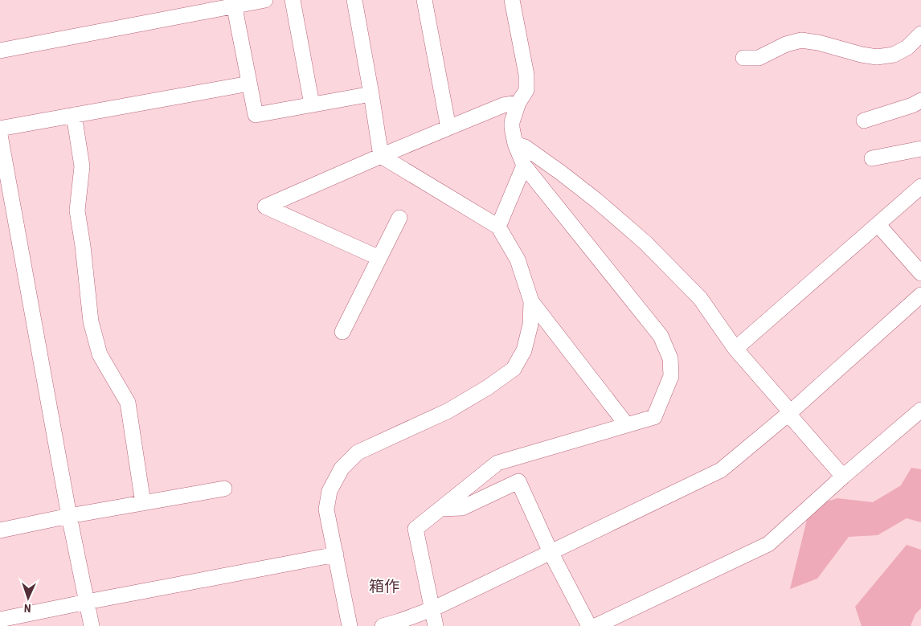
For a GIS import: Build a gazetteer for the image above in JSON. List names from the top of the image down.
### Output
{
  "districts": ["箱作"],
  "north": "bottom"
}
